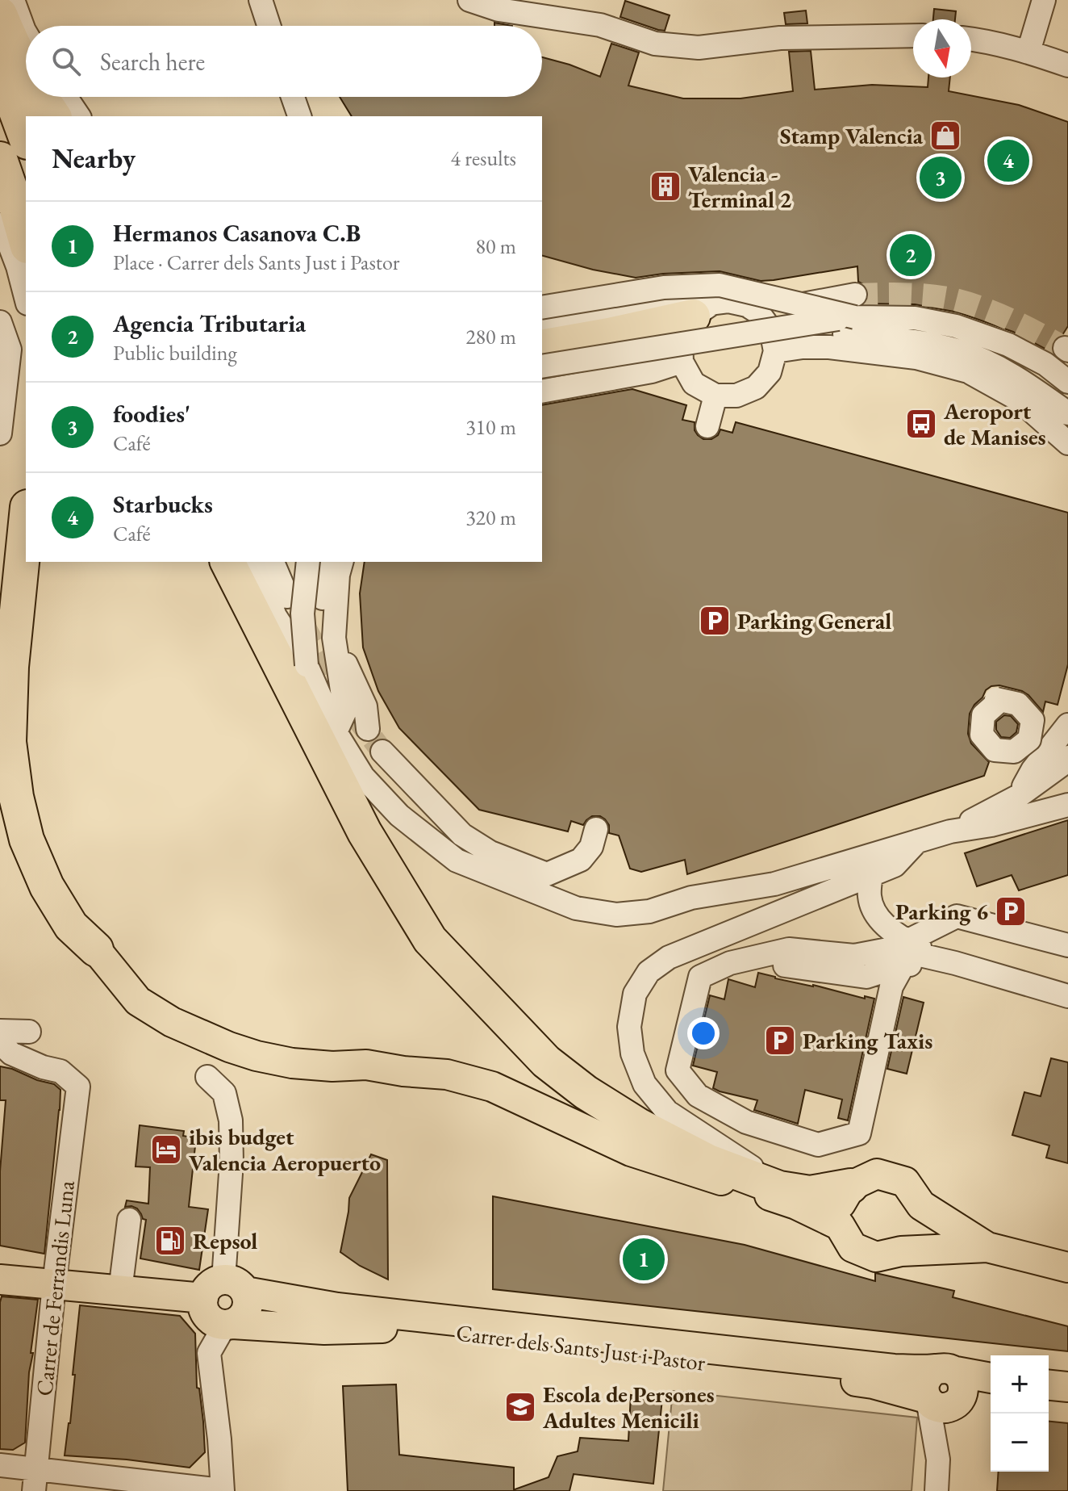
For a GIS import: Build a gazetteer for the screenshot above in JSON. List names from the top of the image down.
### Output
{
  "streets": {
    "main road": ["Carrer dels Sants Just i Pastor"],
    "street": ["Carrer de Ferrandis Luna"]
  },
  "crossings": [
    ["Carrer de Ferrandis Luna", "Carrer dels Sants Just i Pastor"]
  ],
  "places": {
    "shop": ["Stamp Valencia"],
    "building": ["Valencia - Terminal 2"],
    "bus stop": ["Aeroport de Manises"],
    "parking": ["Parking General", "Parking 6", "Parking Taxis"],
    "hotel": ["ibis budget Valencia Aeropuerto"],
    "fuel station": ["Repsol"],
    "school or university": ["Escola de Persones Adultes Menicili"]
  },
  "north": "bottom",
  "page": {
    "search": "Search here",
    "heading": ["Nearby", "4 results"],
    "pins": [
      "4",
      "3",
      "2",
      "1"
    ],
    "list": [
      {
        "mark": "1",
        "name": "Hermanos Casanova C.B",
        "note": "Place · Carrer dels Sants Just i Pastor",
        "value": "80 m"
      },
      {
        "mark": "2",
        "name": "Agencia Tributaria",
        "note": "Public building",
        "value": "280 m"
      },
      {
        "mark": "3",
        "name": "foodies'",
        "note": "Café",
        "value": "310 m"
      },
      {
        "mark": "4",
        "name": "Starbucks",
        "note": "Café",
        "value": "320 m"
      }
    ],
    "map_buttons": ["+", "−"]
  }
}
